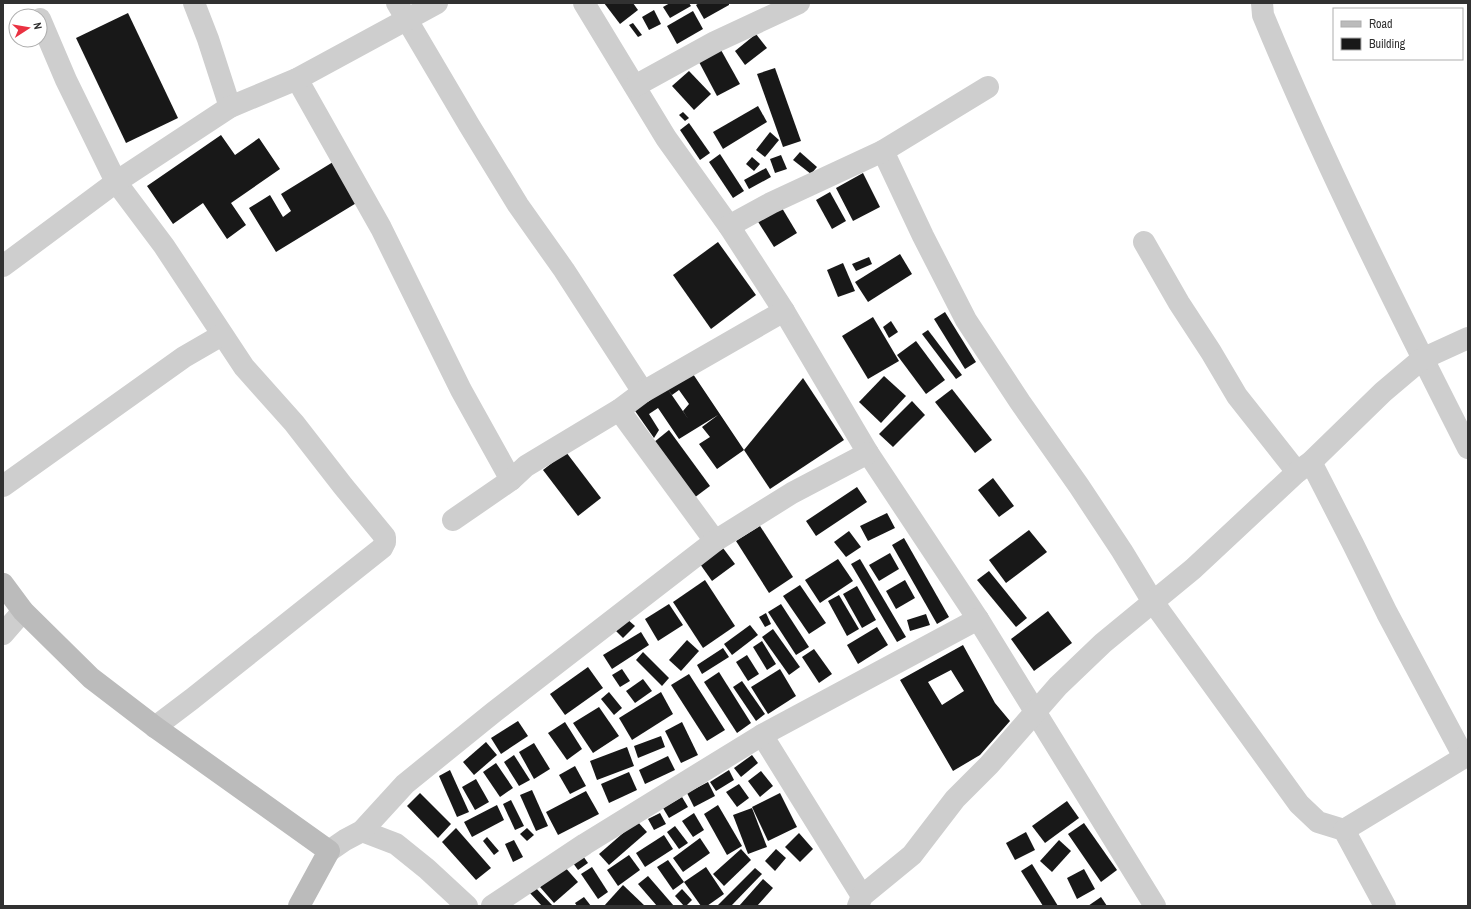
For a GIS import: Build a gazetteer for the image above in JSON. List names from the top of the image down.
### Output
{
  "legend": ["Road", "Building"],
  "north": "right"
}
